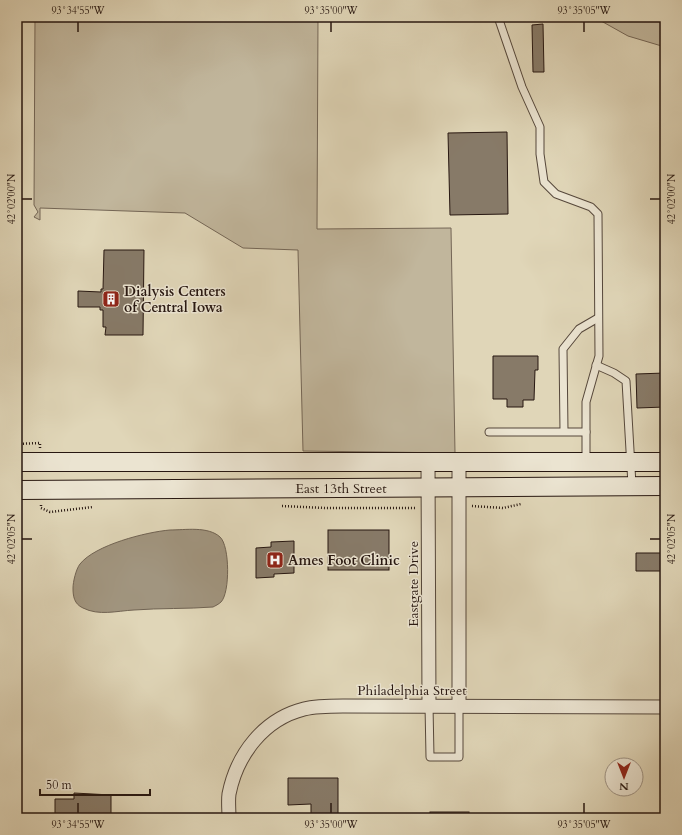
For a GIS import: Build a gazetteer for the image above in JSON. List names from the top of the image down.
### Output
{
  "streets": {
    "main road": ["East 13th Street"],
    "street": ["Eastgate Drive", "Philadelphia Street"]
  },
  "crossings": [
    ["East 13th Street", "Eastgate Drive"],
    ["Eastgate Drive", "Philadelphia Street"]
  ],
  "places": {
    "building": ["Dialysis Centers of Central Iowa"],
    "hospital": ["Ames Foot Clinic"]
  },
  "scale_bar": "50 m",
  "north": "bottom",
  "coordinates": [
    "93°34'55\"W",
    "93°35'00\"W",
    "93°35'05\"W",
    "42°02'00\"N",
    "42°02'05\"N"
  ]
}
